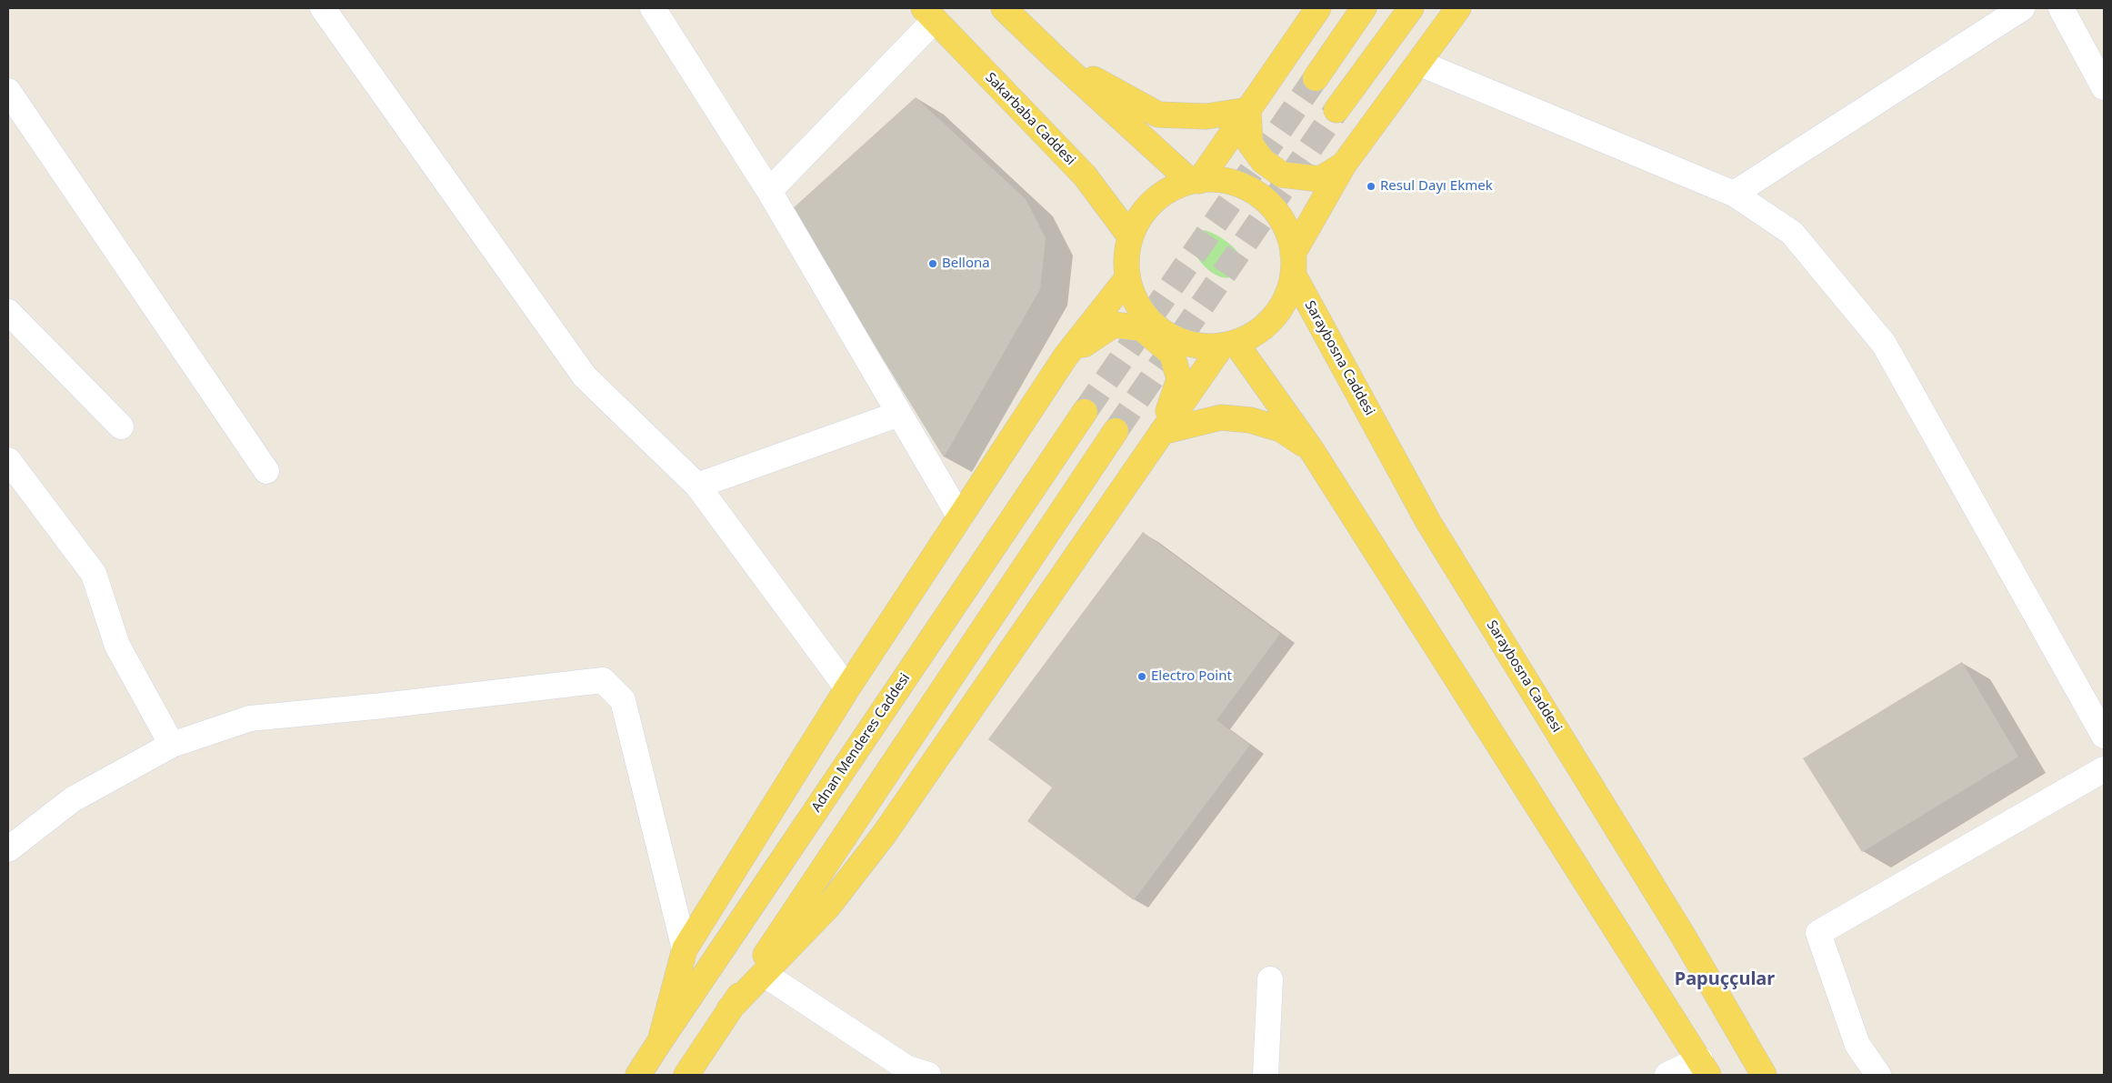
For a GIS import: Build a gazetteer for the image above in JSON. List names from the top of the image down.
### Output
{
  "streets": {
    "main road": ["Sakarbaba Caddesi", "Saraybosna Caddesi", "Adnan Menderes Caddesi"]
  },
  "districts": ["Papuççular"],
  "places": ["Resul Dayı Ekmek", "Bellona", "Electro Point"]
}
